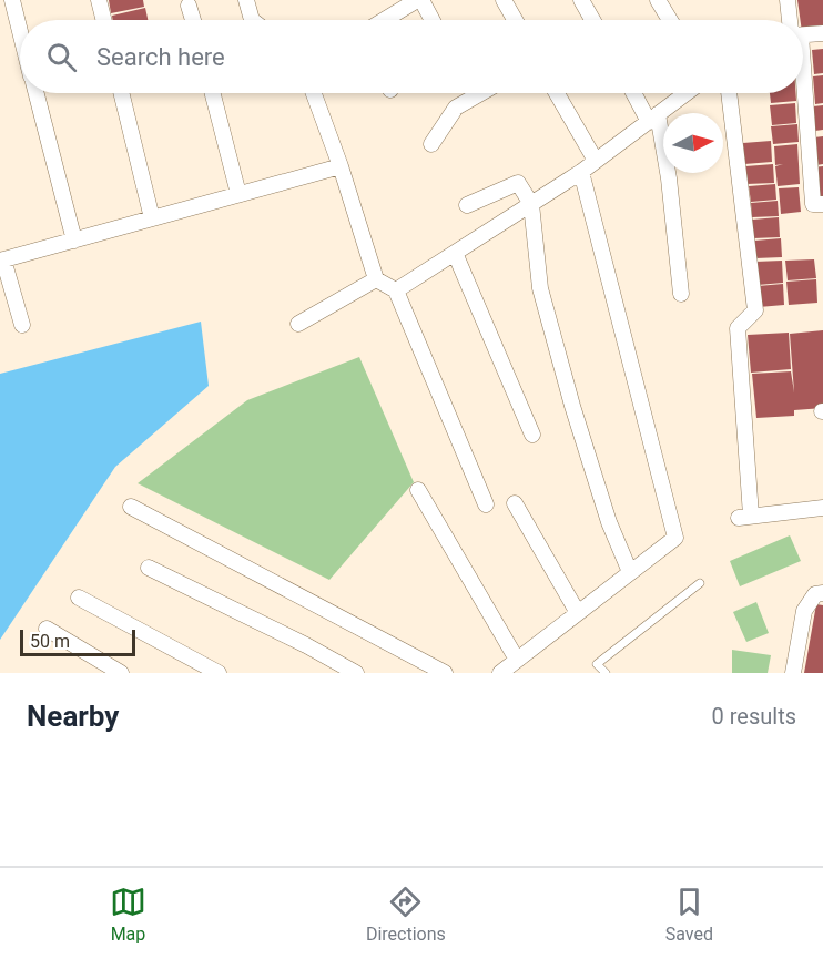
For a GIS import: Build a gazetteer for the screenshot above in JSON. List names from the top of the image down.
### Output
{
  "scale_bar": "50 m",
  "north": "right",
  "page": {
    "search": "Search here",
    "scale": "50 m",
    "heading": ["Nearby", "0 results"],
    "nav": ["Map", "Directions", "Saved"]
  }
}
